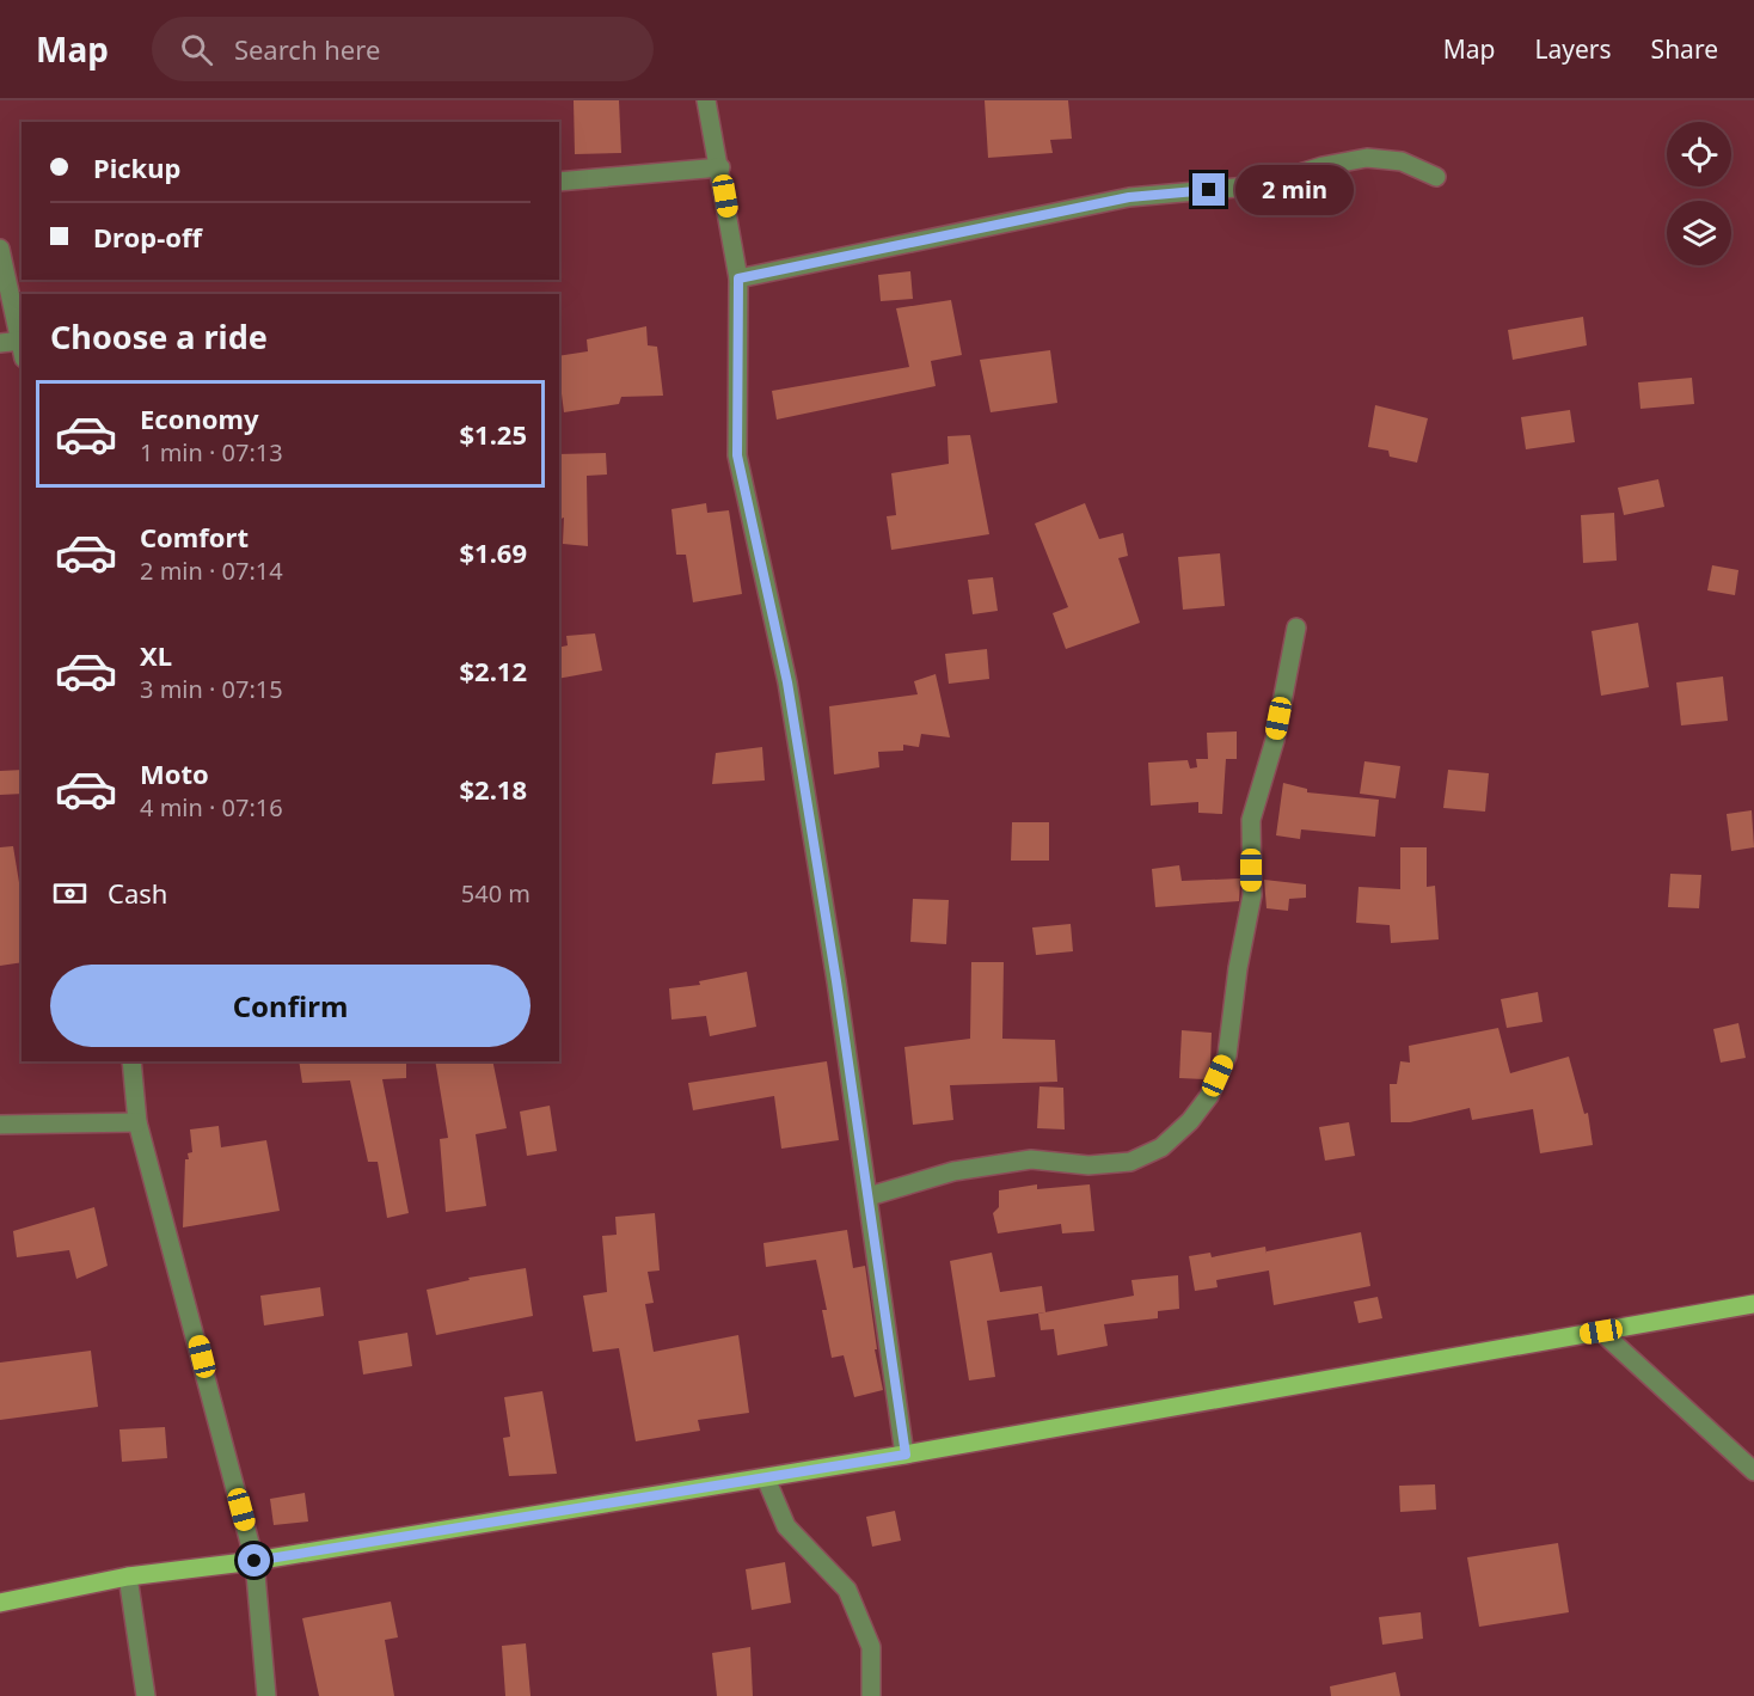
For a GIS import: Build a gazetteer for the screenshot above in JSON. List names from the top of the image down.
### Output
{
  "page": {
    "header": "Map",
    "search": "Search here",
    "nav": ["Map", "Layers", "Share"],
    "banner": ["Pickup", "Drop-off"],
    "bubble": "2 min",
    "heading": "Choose a ride",
    "list": [
      {
        "name": "Economy",
        "note": "1 min · 07:13",
        "value": "$1.25"
      },
      {
        "name": "Comfort",
        "note": "2 min · 07:14",
        "value": "$1.69"
      },
      {
        "name": "XL",
        "note": "3 min · 07:15",
        "value": "$2.12"
      },
      {
        "name": "Moto",
        "note": "4 min · 07:16",
        "value": "$2.18"
      }
    ],
    "pay": ["Cash", "540 m"],
    "buttons": "Confirm"
  }
}
